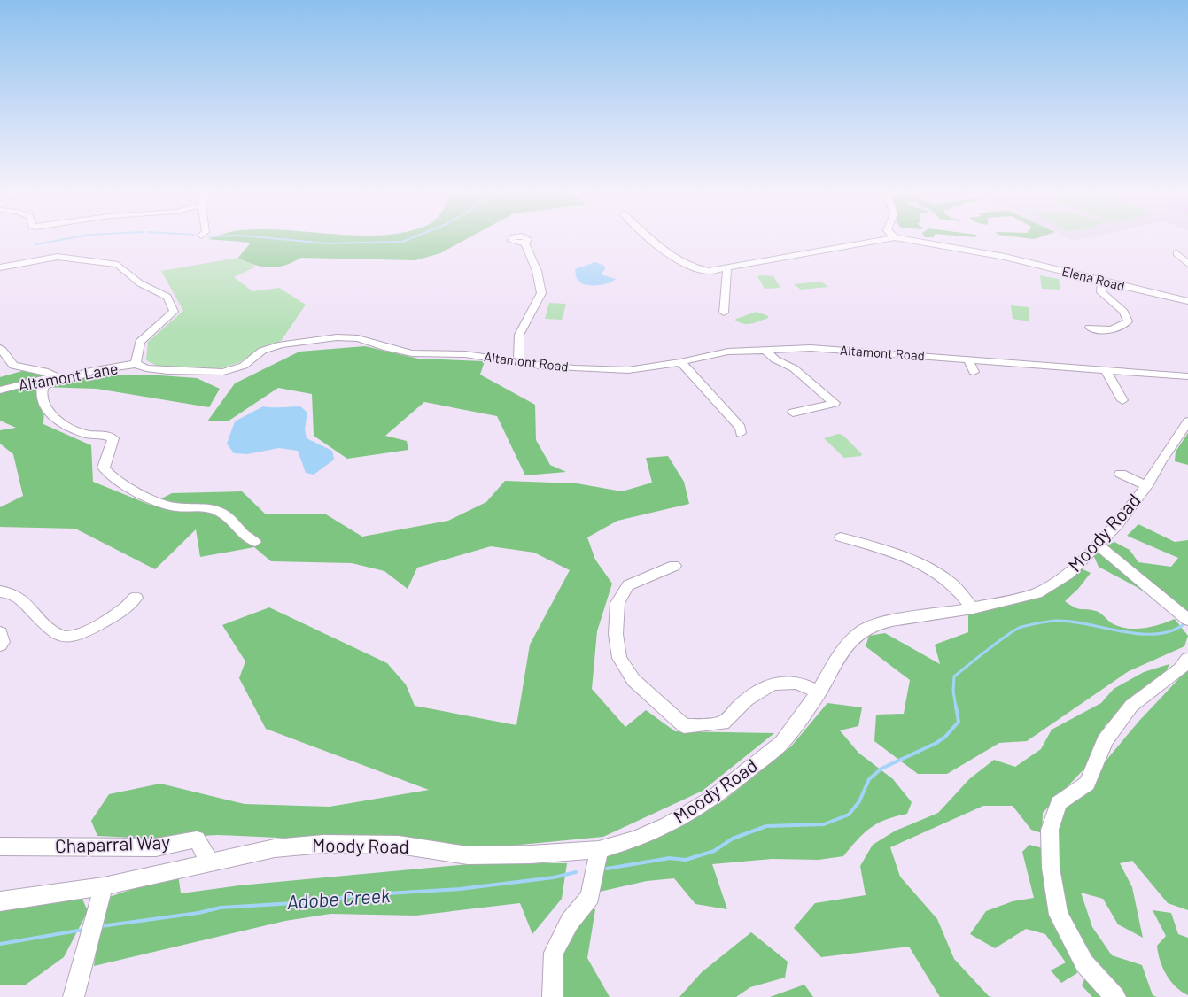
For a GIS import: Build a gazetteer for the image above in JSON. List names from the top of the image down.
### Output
{
  "streets": {
    "street": [
      "Elena Road",
      "Altamont Road",
      "Altamont Lane",
      "Moody Road",
      "Chaparral Way"
    ]
  },
  "crossings": [
    ["Altamont Road", "Altamont Lane"],
    ["Moody Road", "Chaparral Way"]
  ],
  "water": ["Adobe Creek"]
}
